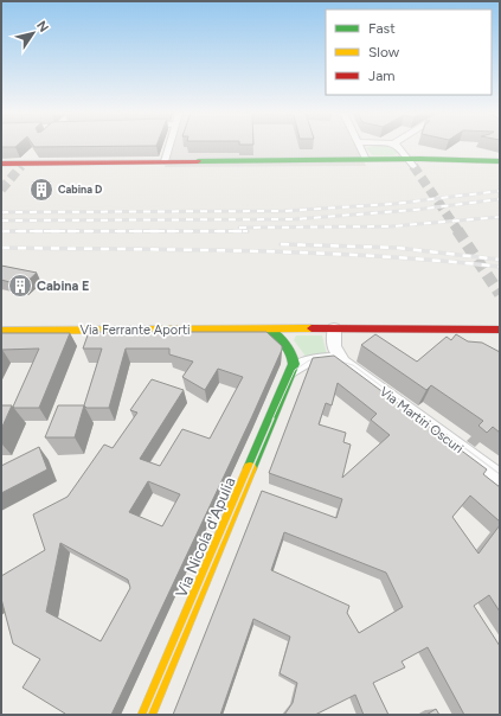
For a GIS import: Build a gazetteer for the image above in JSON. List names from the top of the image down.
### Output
{
  "streets": {
    "street": ["Via Ferrante Aporti", "Via Martiri Oscuri", "Via Nicola d'Apulia"]
  },
  "places": {
    "building": ["Cabina D", "Cabina E"]
  },
  "legend": ["Fast", "Slow", "Jam"],
  "north": "top right"
}
